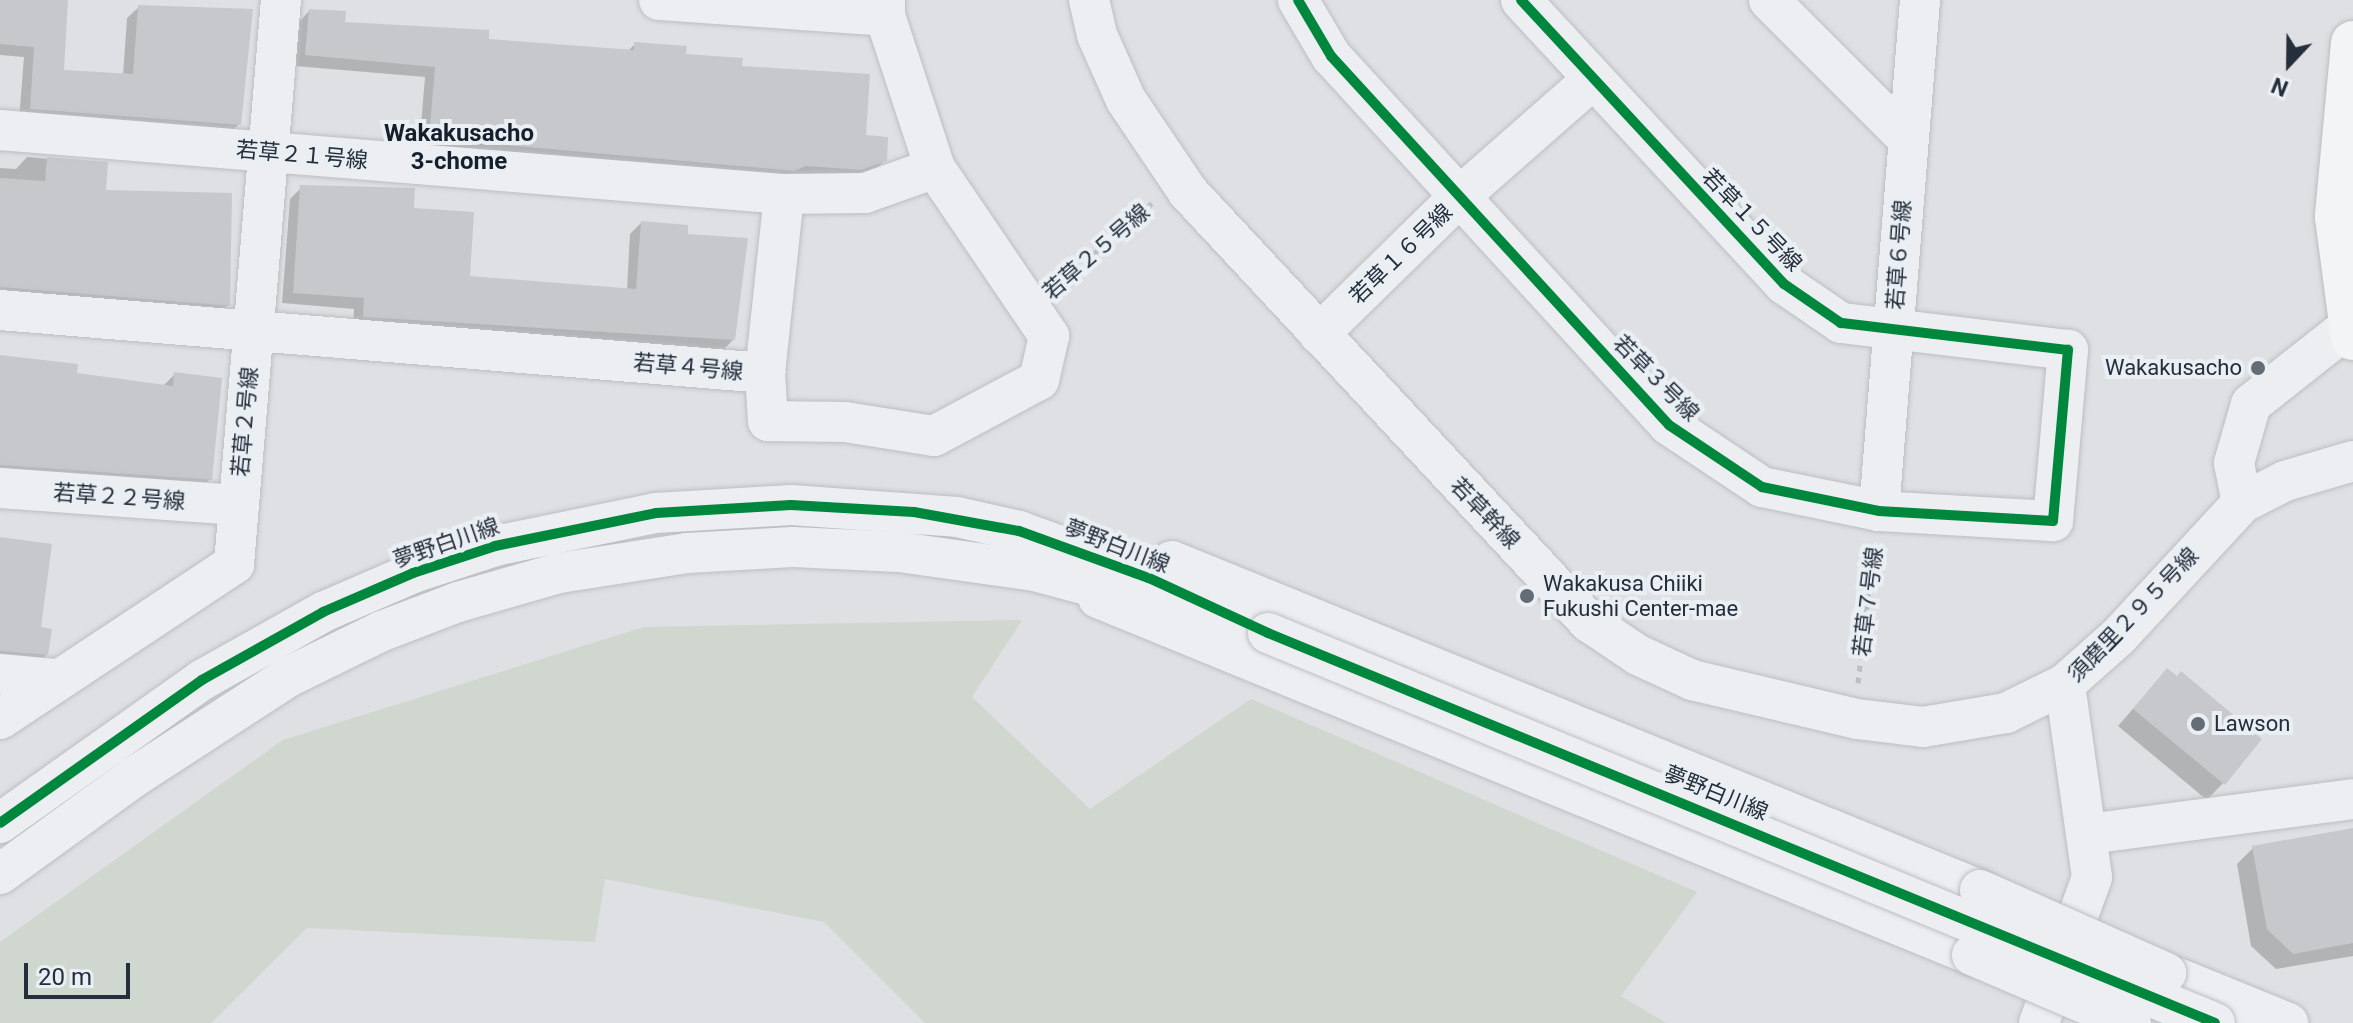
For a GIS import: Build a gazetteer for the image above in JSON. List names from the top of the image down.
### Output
{
  "streets": {
    "street": [
      "若草２１号線",
      "若草１５号線",
      "若草１６号線",
      "若草６号線",
      "若草４号線",
      "若草３号線",
      "若草２号線",
      "若草２２号線",
      "若草幹線",
      "夢野白川線",
      "須磨里２９５号線"
    ],
    "path": ["若草２５号線", "若草７号線"]
  },
  "crossings": [
    ["若草２１号線", "若草４号線"],
    ["若草２１号線", "若草２号線"],
    ["若草１５号線", "若草１６号線"],
    ["若草１５号線", "若草６号線"],
    ["若草１５号線", "若草３号線"],
    ["若草２５号線", "若草４号線"],
    ["若草１６号線", "若草３号線"],
    ["若草１６号線", "若草幹線"],
    ["若草６号線", "若草３号線"],
    ["若草６号線", "若草７号線"],
    ["若草４号線", "若草２号線"],
    ["若草３号線", "若草７号線"],
    ["若草２号線", "若草２２号線"],
    ["若草幹線", "須磨里２９５号線"]
  ],
  "districts": ["Wakakusacho 3-chome"],
  "places": ["Wakakusacho", "Wakakusa Chiiki Fukushi Center-mae", "Lawson"],
  "scale_bar": "20 m",
  "north": "bottom"
}
